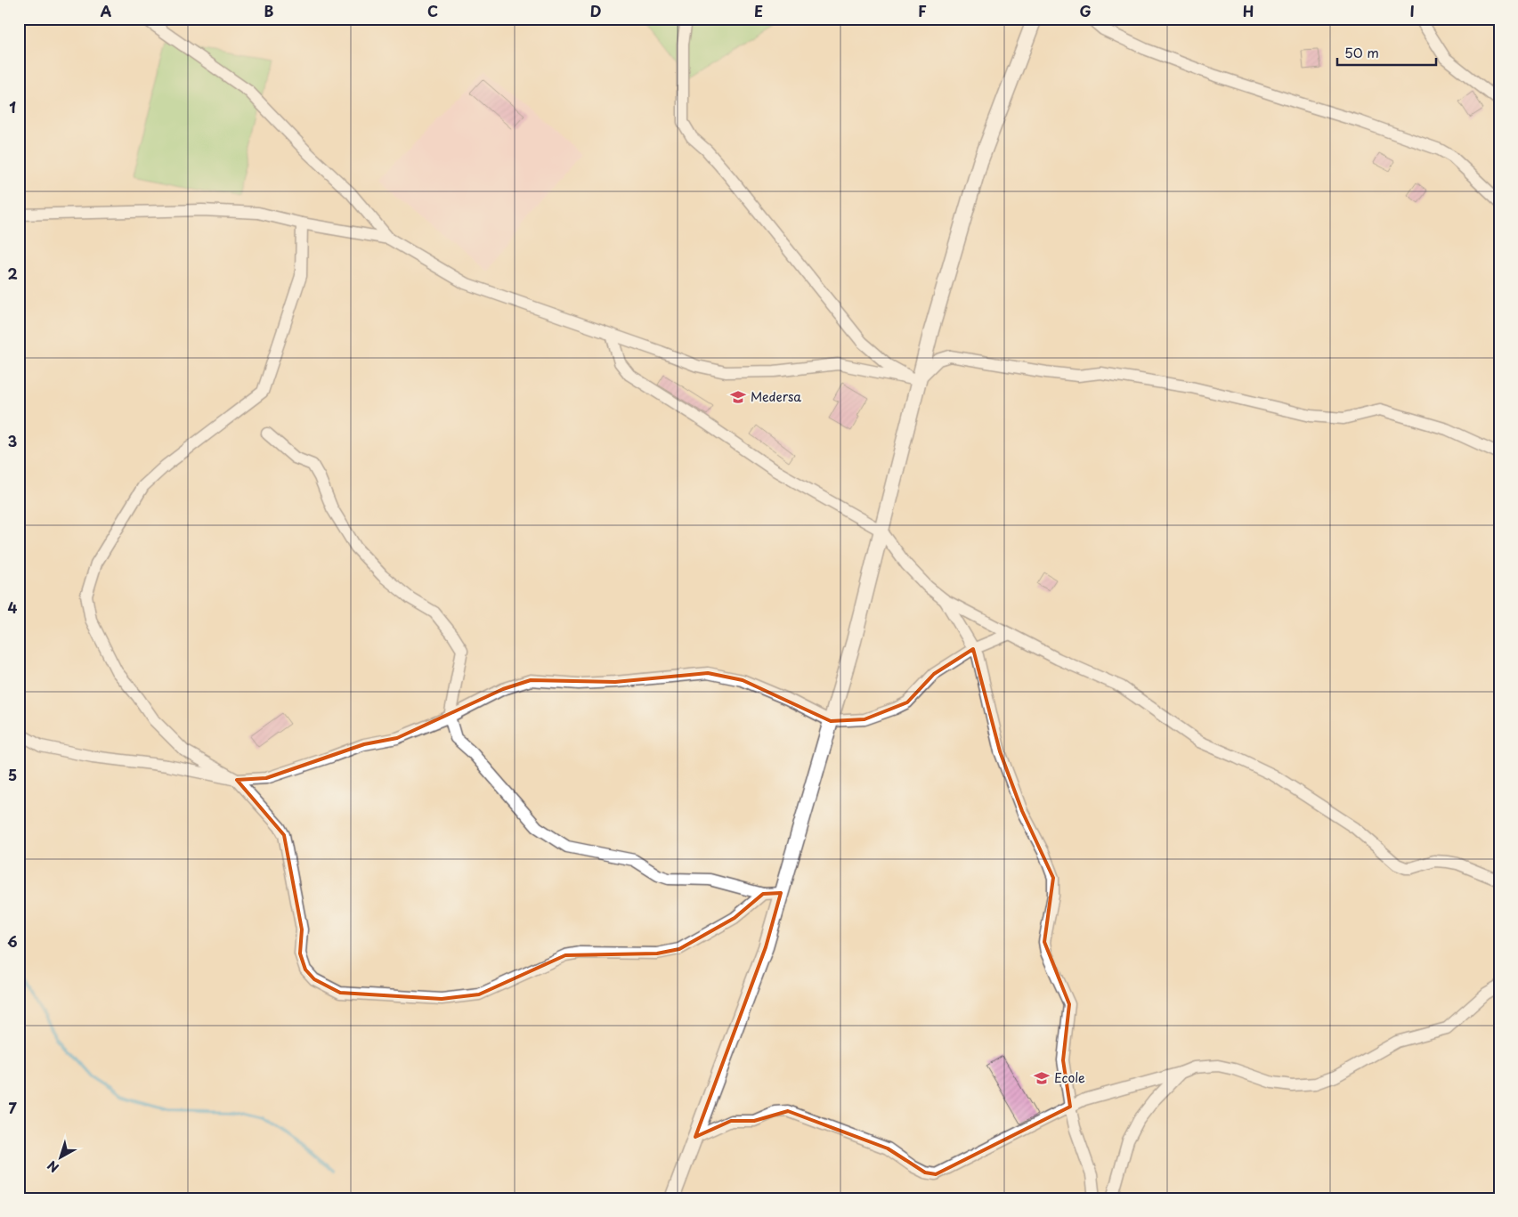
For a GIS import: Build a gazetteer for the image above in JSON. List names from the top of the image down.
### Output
{
  "places": {
    "school or university": ["Medersa", "Ecole"]
  },
  "scale_bar": "50 m",
  "north": "bottom left",
  "grid": {
    "columns": [
      "A",
      "B",
      "C",
      "D",
      "E",
      "F",
      "G",
      "H",
      "I"
    ],
    "rows": [
      "1",
      "2",
      "3",
      "4",
      "5",
      "6",
      "7"
    ]
  }
}
